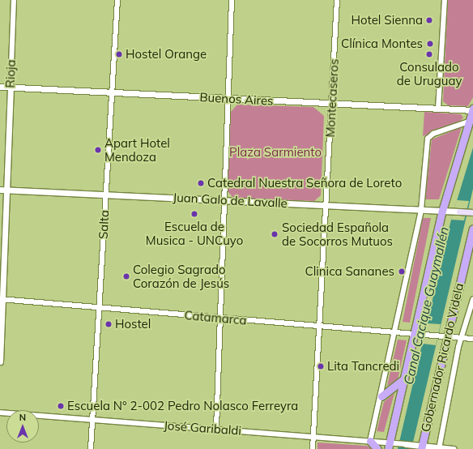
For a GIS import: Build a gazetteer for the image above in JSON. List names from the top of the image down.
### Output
{
  "streets": {
    "highway": ["Gobernador Ricardo Videla"],
    "street": [
      "Rioja",
      "Montecaseros",
      "Buenos Aires",
      "Juan Galo de Lavalle",
      "Salta",
      "Catamarca",
      "José Garibaldi"
    ]
  },
  "crossings": [
    ["Rioja", "Buenos Aires"],
    ["Rioja", "Juan Galo de Lavalle"],
    ["Rioja", "Catamarca"],
    ["Montecaseros", "Buenos Aires"],
    ["Montecaseros", "Juan Galo de Lavalle"],
    ["Montecaseros", "Catamarca"],
    ["Montecaseros", "José Garibaldi"],
    ["Buenos Aires", "Salta"],
    ["Juan Galo de Lavalle", "Salta"],
    ["Salta", "Catamarca"],
    ["Salta", "José Garibaldi"],
    ["Catamarca", "Gobernador Ricardo Videla"]
  ],
  "water": ["Canal Cacique Guaymallén"],
  "parks": ["Plaza Sarmiento"],
  "places": [
    "Hotel Sienna",
    "Clínica Montes",
    "Hostel Orange",
    "Consulado de Uruguay",
    "Apart Hotel Mendoza",
    "Catedral Nuestra Señora de Loreto",
    "Escuela de Musica - UNCuyo",
    "Sociedad Española de Socorros Mutuos",
    "Clinica Sananes",
    "Colegio Sagrado Corazón de Jesús",
    "Hostel",
    "Lita Tancredi",
    "Escuela N° 2-002 Pedro Nolasco Ferreyra"
  ],
  "north": "top"
}
